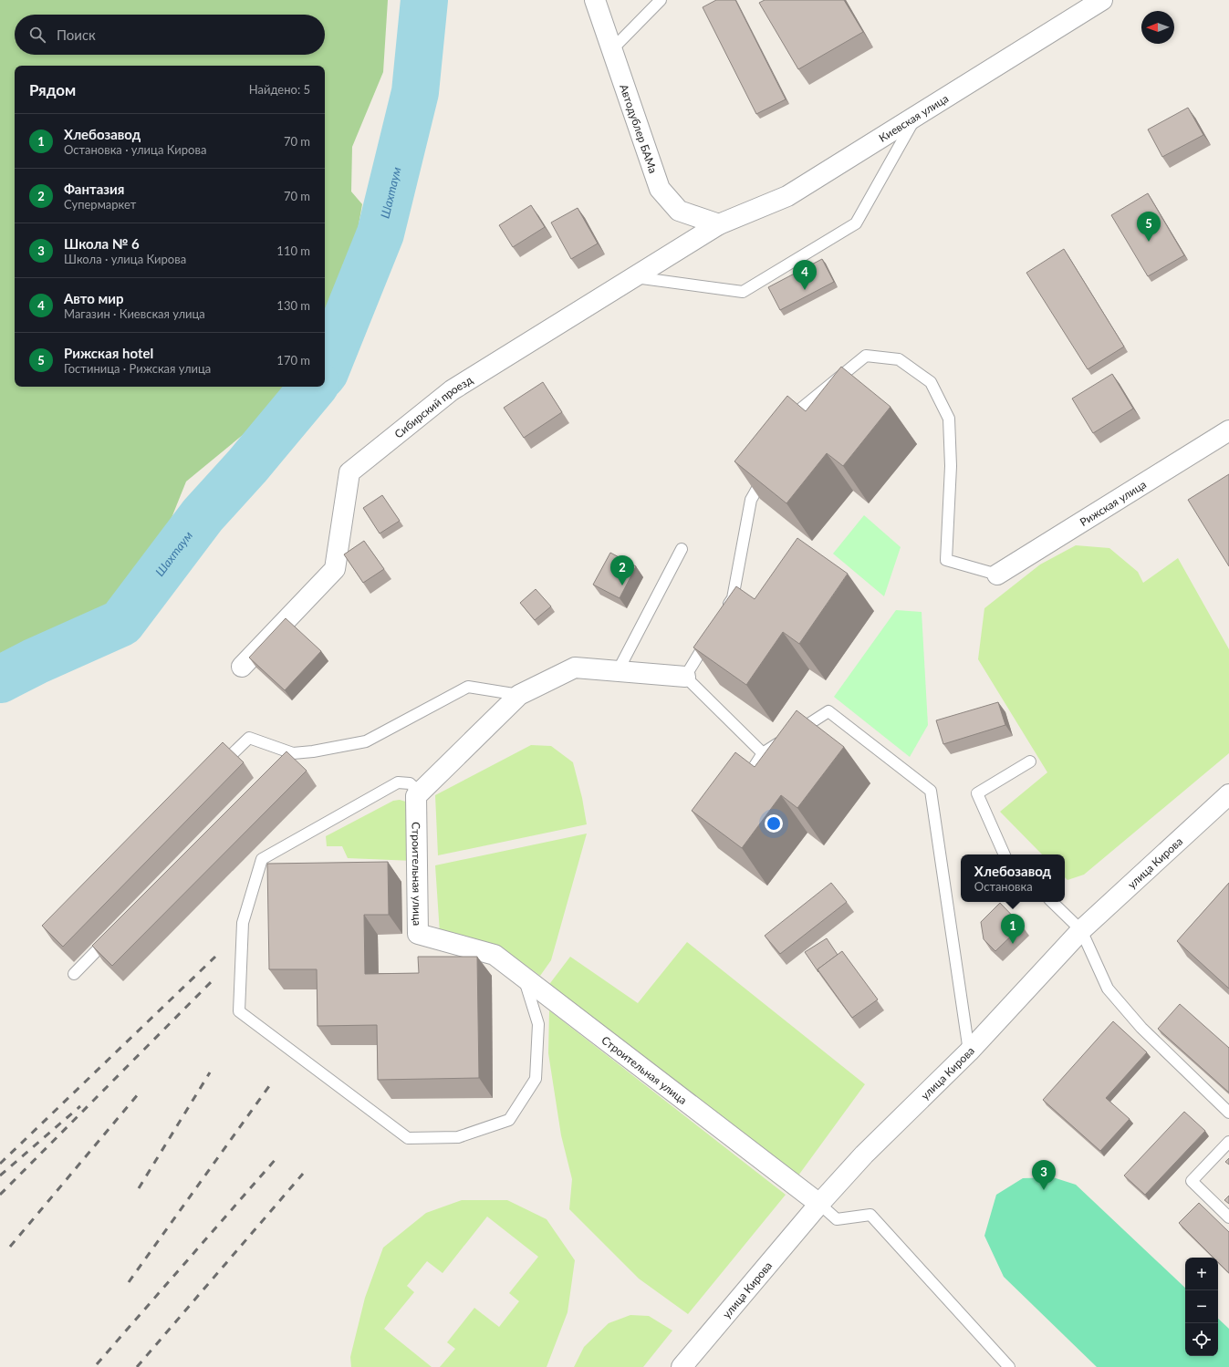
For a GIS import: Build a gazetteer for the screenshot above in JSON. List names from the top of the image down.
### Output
{
  "streets": {
    "street": [
      "Киевская улица",
      "Автодублер БАМа",
      "Сибирский проезд",
      "Рижская улица",
      "улица Кирова",
      "Строительная улица"
    ]
  },
  "crossings": [
    ["Киевская улица", "Автодублер БАМа"],
    ["Киевская улица", "Сибирский проезд"],
    ["Автодублер БАМа", "Сибирский проезд"],
    ["улица Кирова", "Строительная улица"]
  ],
  "water": ["Шахтаум"],
  "north": "left",
  "page": {
    "search": "Поиск",
    "heading": ["Рядом", "Найдено: 5"],
    "list": [
      {
        "mark": "1",
        "name": "Хлебозавод",
        "note": "Остановка · улица Кирова",
        "value": "70 m"
      },
      {
        "mark": "2",
        "name": "Фантазия",
        "note": "Супермаркет",
        "value": "70 m"
      },
      {
        "mark": "3",
        "name": "Школа № 6",
        "note": "Школа · улица Кирова",
        "value": "110 m"
      },
      {
        "mark": "4",
        "name": "Авто мир",
        "note": "Магазин · Киевская улица",
        "value": "130 m"
      },
      {
        "mark": "5",
        "name": "Рижская hotel",
        "note": "Гостиница · Рижская улица",
        "value": "170 m"
      }
    ],
    "pins": [
      "5",
      "4",
      "2",
      "1",
      "3"
    ],
    "popup": ["Хлебозавод", "Остановка"],
    "map_buttons": ["+", "−"]
  }
}
